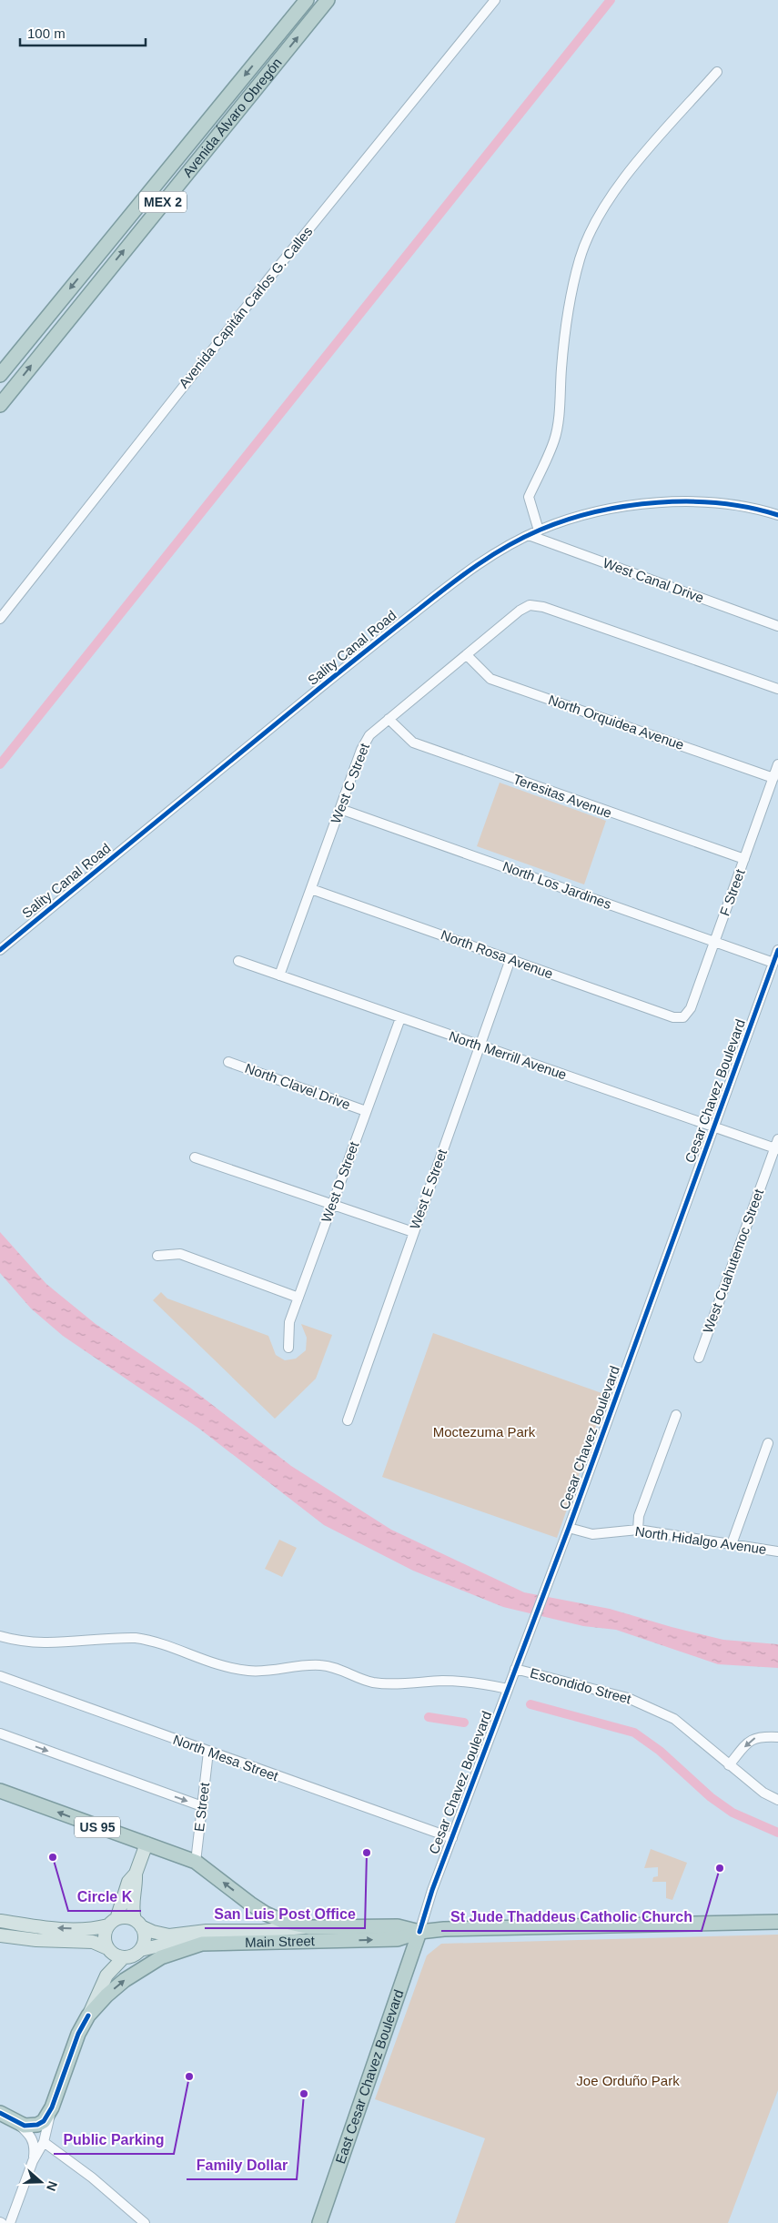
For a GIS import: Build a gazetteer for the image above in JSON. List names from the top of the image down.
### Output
{
  "streets": {
    "highway": [
      "Avenida Álvaro Obregón",
      "MEX 2",
      "US 95",
      "Main Street",
      "East Cesar Chavez Boulevard"
    ],
    "street": [
      "Avenida Capitán Carlos G. Calles",
      "West Canal Drive",
      "Sality Canal Road",
      "North Orquidea Avenue",
      "West C Street",
      "Teresitas Avenue",
      "North Los Jardines",
      "F Street",
      "North Rosa Avenue",
      "North Merrill Avenue",
      "North Clavel Drive",
      "Cesar Chavez Boulevard",
      "West D Street",
      "West E Street",
      "West Cuahutemoc Street",
      "North Hidalgo Avenue",
      "Escondido Street",
      "North Mesa Street",
      "E Street"
    ]
  },
  "crossings": [
    ["West Canal Drive", "Sality Canal Road"],
    ["North Orquidea Avenue", "West C Street"],
    ["North Orquidea Avenue", "F Street"],
    ["West C Street", "Teresitas Avenue"],
    ["West C Street", "North Los Jardines"],
    ["West C Street", "North Rosa Avenue"],
    ["West C Street", "North Merrill Avenue"],
    ["Teresitas Avenue", "F Street"],
    ["North Los Jardines", "F Street"],
    ["North Los Jardines", "Cesar Chavez Boulevard"],
    ["F Street", "North Rosa Avenue"],
    ["North Rosa Avenue", "West E Street"],
    ["North Merrill Avenue", "Cesar Chavez Boulevard"],
    ["North Merrill Avenue", "West D Street"],
    ["North Merrill Avenue", "West E Street"],
    ["North Merrill Avenue", "West Cuahutemoc Street"],
    ["North Clavel Drive", "West D Street"],
    ["Cesar Chavez Boulevard", "North Hidalgo Avenue"],
    ["Cesar Chavez Boulevard", "Escondido Street"],
    ["Cesar Chavez Boulevard", "North Mesa Street"],
    ["Cesar Chavez Boulevard", "Main Street"],
    ["Cesar Chavez Boulevard", "East Cesar Chavez Boulevard"],
    ["North Mesa Street", "E Street"],
    ["E Street", "US 95"],
    ["US 95", "Main Street"],
    ["Main Street", "East Cesar Chavez Boulevard"]
  ],
  "parks": ["Moctezuma Park", "Joe Orduño Park"],
  "places": [
    "San Luis Post Office",
    "Circle K",
    "St Jude Thaddeus Catholic Church",
    "Public Parking",
    "Family Dollar"
  ],
  "scale_bar": "100 m",
  "north": "right"
}
